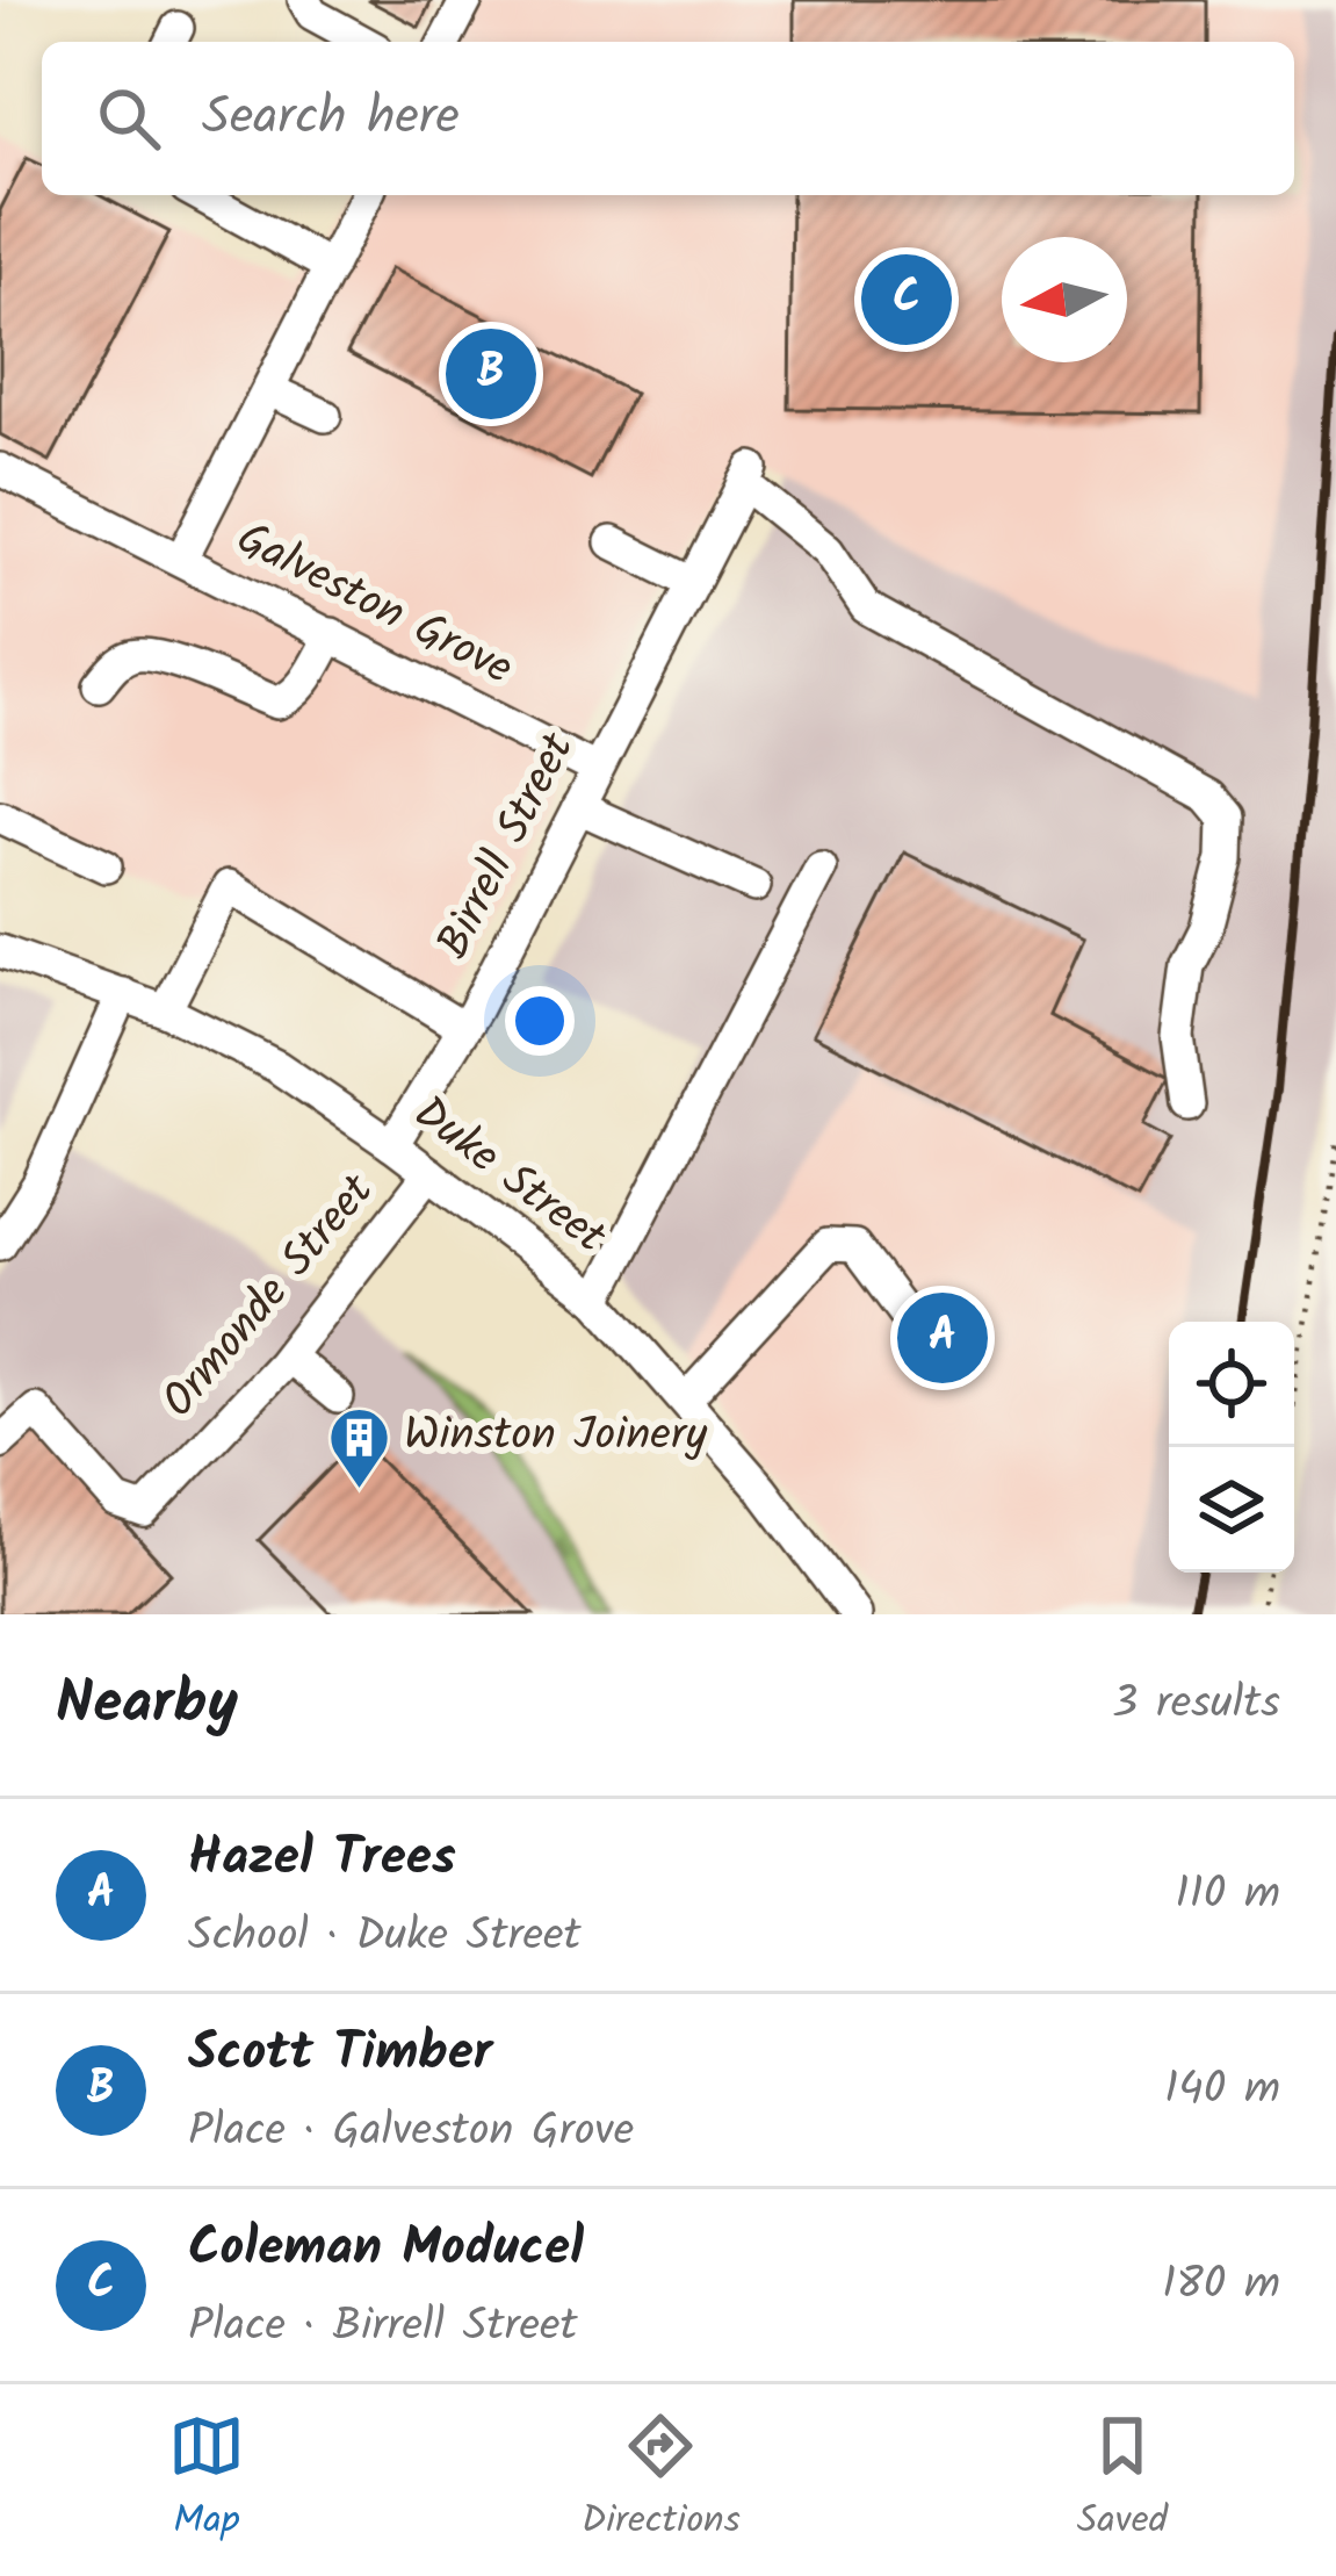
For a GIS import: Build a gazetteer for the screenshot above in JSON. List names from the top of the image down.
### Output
{
  "streets": {
    "street": [
      "Galveston Grove",
      "Birrell Street",
      "Duke Street",
      "Ormonde Street"
    ]
  },
  "crossings": [
    ["Galveston Grove", "Birrell Street"],
    ["Birrell Street", "Duke Street"],
    ["Duke Street", "Ormonde Street"]
  ],
  "places": {
    "building": ["Winston Joinery"]
  },
  "north": "left",
  "page": {
    "search": "Search here",
    "pins": ["C", "B", "A"],
    "heading": ["Nearby", "3 results"],
    "list": [
      {
        "mark": "A",
        "name": "Hazel Trees",
        "note": "School · Duke Street",
        "value": "110 m"
      },
      {
        "mark": "B",
        "name": "Scott Timber",
        "note": "Place · Galveston Grove",
        "value": "140 m"
      },
      {
        "mark": "C",
        "name": "Coleman Moducel",
        "note": "Place · Birrell Street",
        "value": "180 m"
      }
    ],
    "nav": ["Map", "Directions", "Saved"]
  }
}
